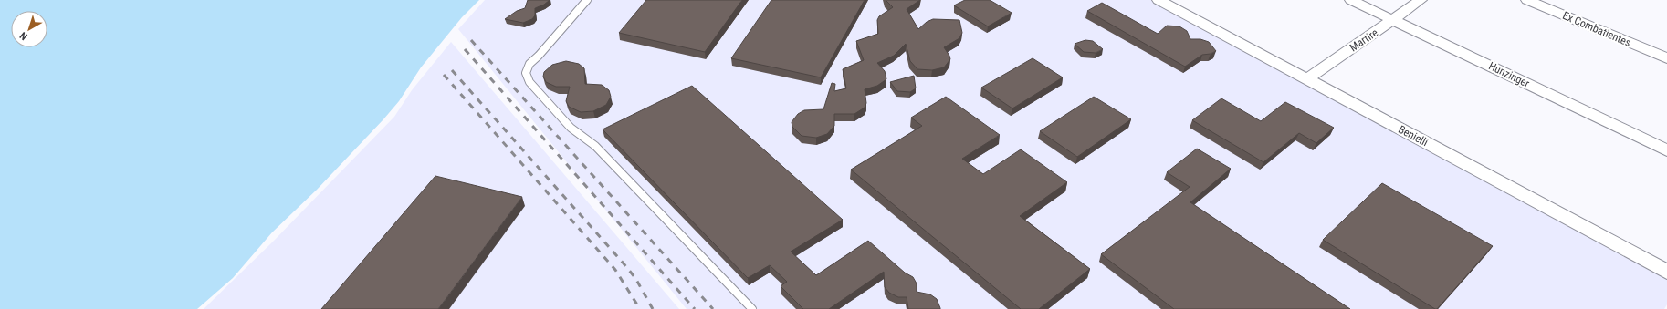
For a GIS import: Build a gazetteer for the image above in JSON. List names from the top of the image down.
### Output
{
  "streets": {
    "street": [
      "Ex Combatientes",
      "Martire",
      "Hunzinger",
      "Benielli"
    ]
  },
  "crossings": [
    ["Martire", "Hunzinger"],
    ["Martire", "Benielli"]
  ],
  "north": "bottom left"
}
